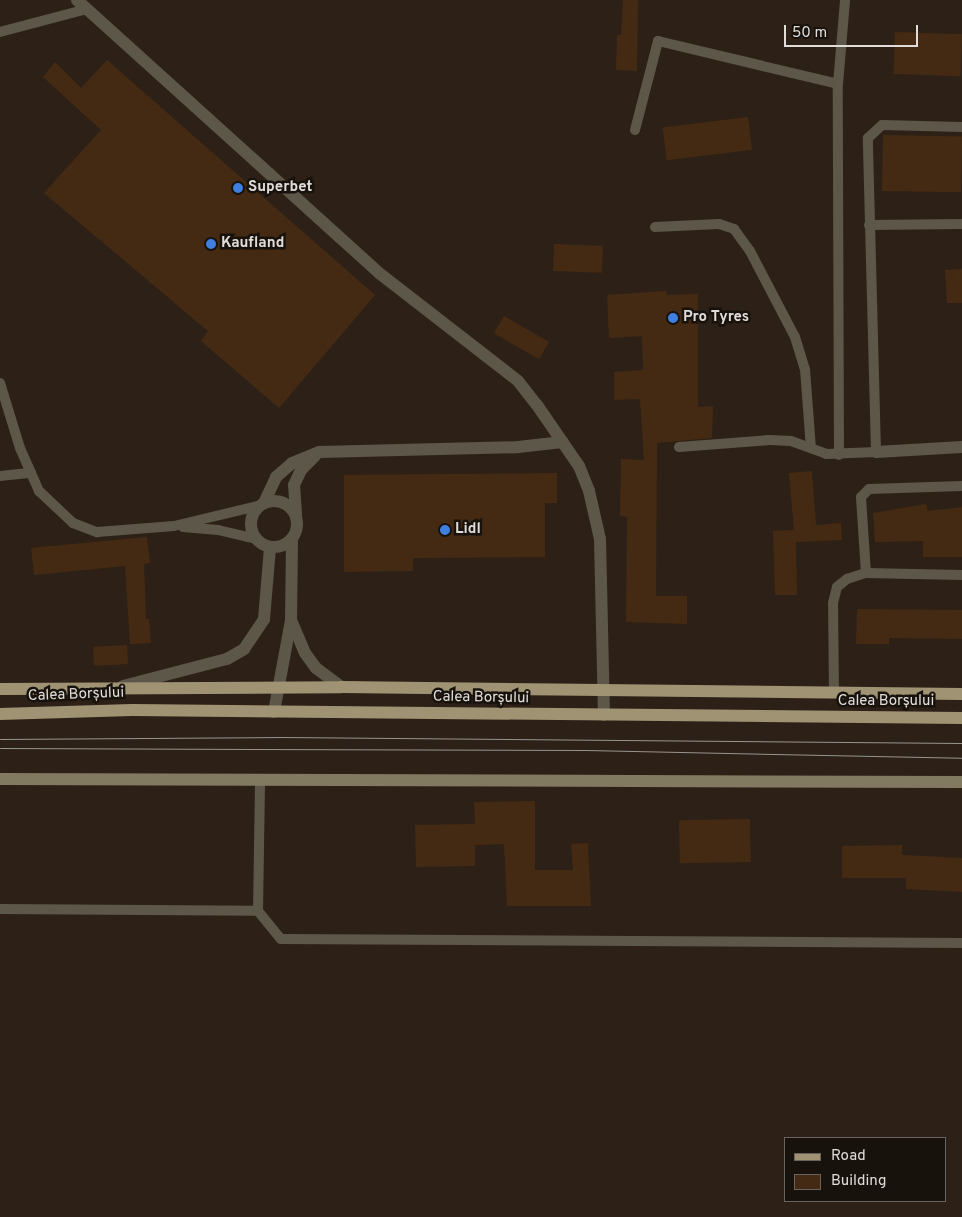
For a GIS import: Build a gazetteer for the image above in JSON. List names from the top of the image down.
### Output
{
  "streets": {
    "main road": ["Calea Borșului"]
  },
  "places": [
    "Superbet",
    "Kaufland",
    "Pro Tyres",
    "Lidl"
  ],
  "legend": ["Road", "Building"],
  "scale_bar": "50 m"
}
